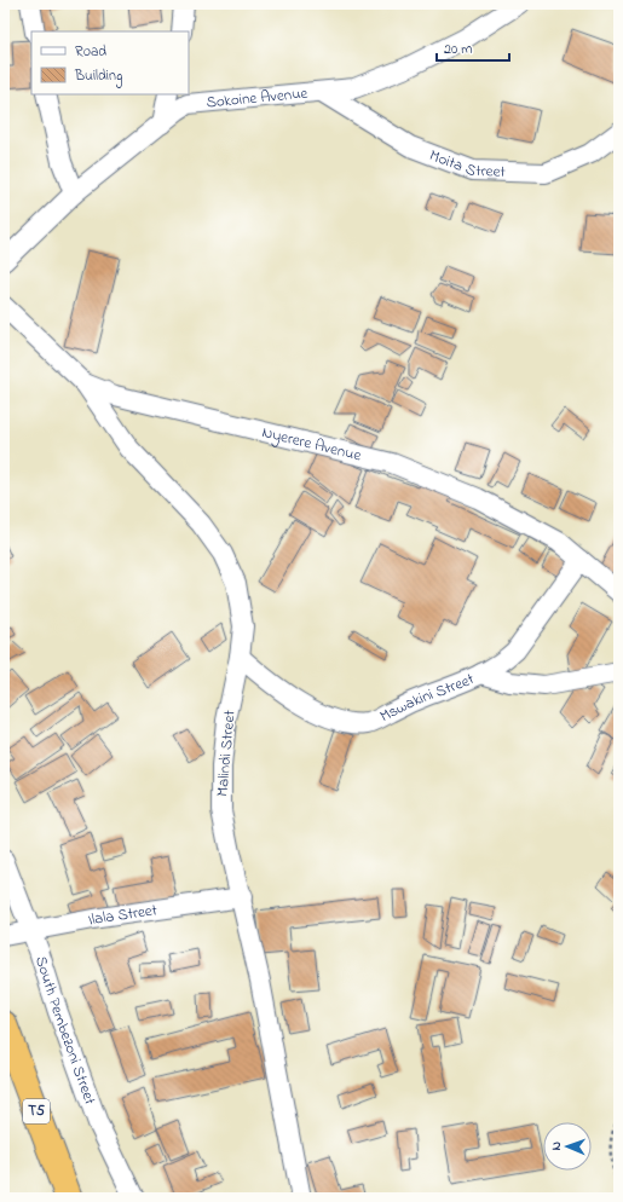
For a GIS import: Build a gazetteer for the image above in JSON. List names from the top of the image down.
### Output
{
  "streets": {
    "highway": ["T5"],
    "street": [
      "Sokoine Avenue",
      "Moita Street",
      "Nyerere Avenue",
      "Mswakini Street",
      "Malindi Street",
      "Ilala Street",
      "South Pembezoni Street"
    ]
  },
  "crossings": [
    ["Sokoine Avenue", "Moita Street"],
    ["Nyerere Avenue", "Mswakini Street"],
    ["Nyerere Avenue", "Malindi Street"],
    ["Mswakini Street", "Malindi Street"],
    ["Malindi Street", "Ilala Street"],
    ["Ilala Street", "South Pembezoni Street"]
  ],
  "legend": ["Road", "Building"],
  "scale_bar": "20 m",
  "north": "left"
}
